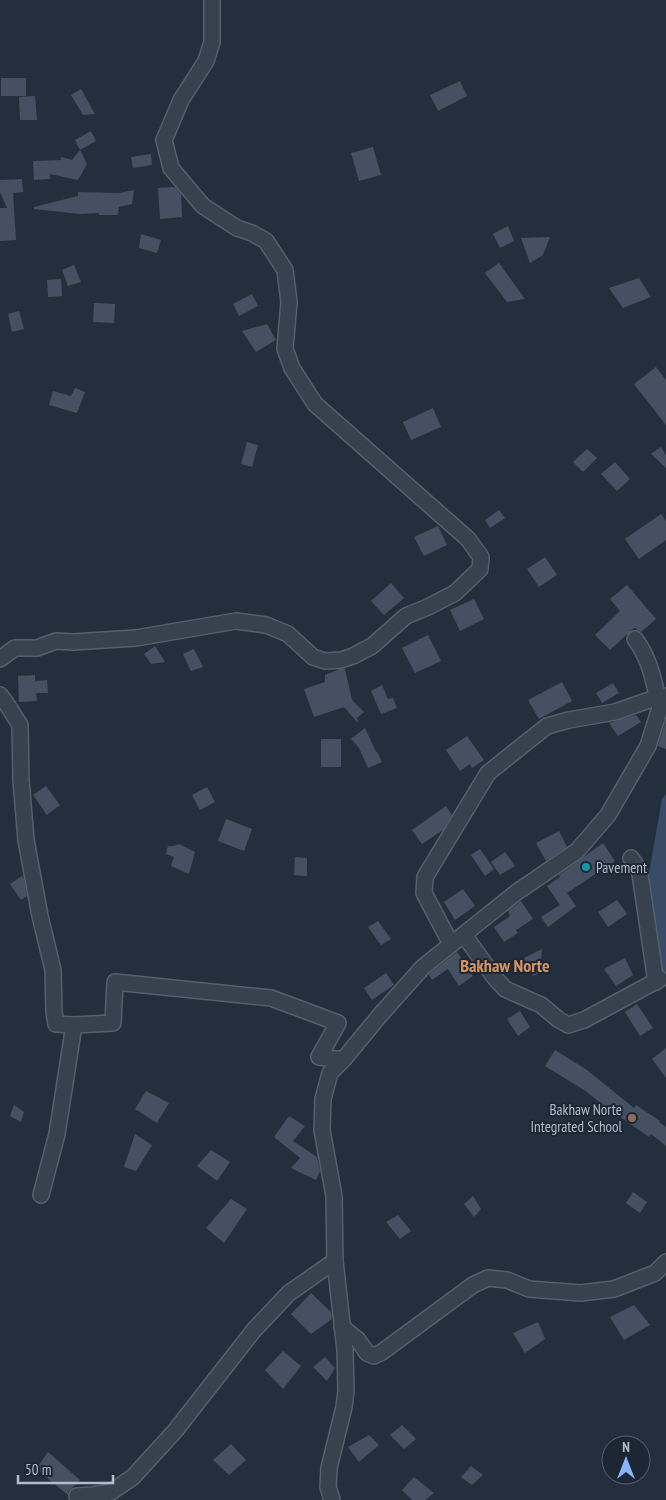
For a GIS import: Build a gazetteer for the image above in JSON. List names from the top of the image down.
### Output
{
  "districts": ["Bakhaw Norte"],
  "places": ["Pavement", "Bakhaw Norte Integrated School"],
  "scale_bar": "50 m",
  "north": "top"
}
